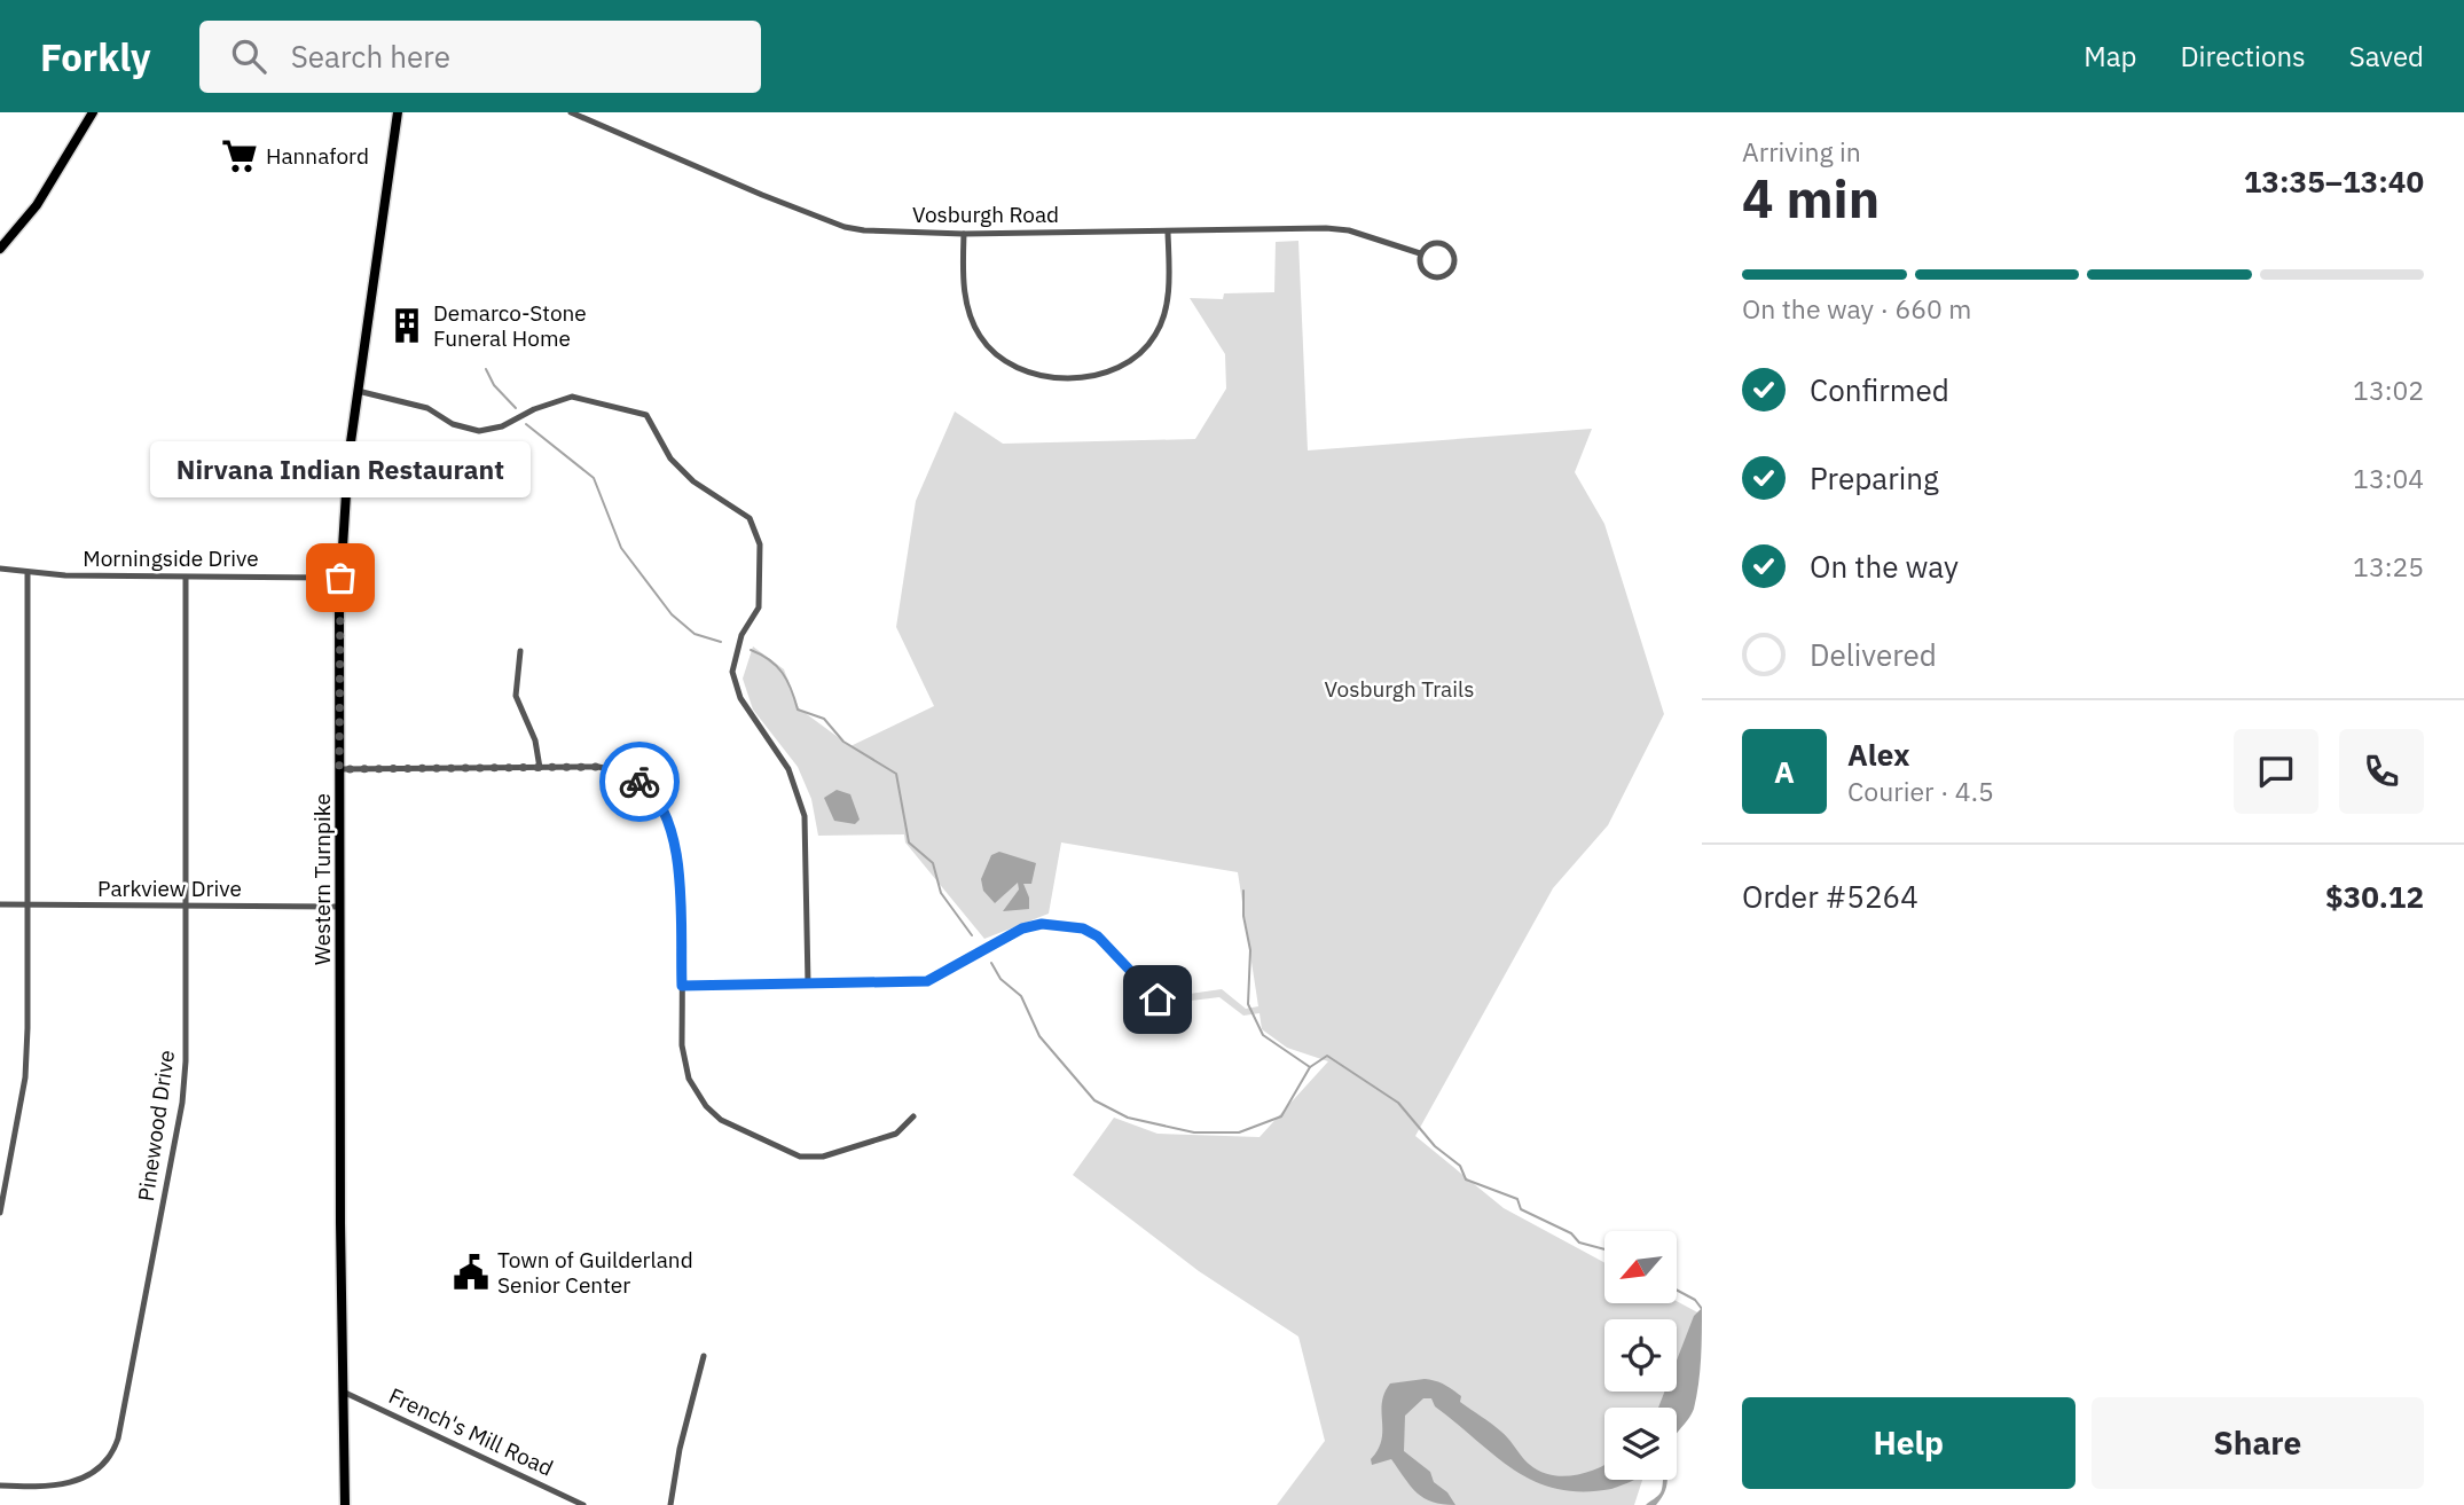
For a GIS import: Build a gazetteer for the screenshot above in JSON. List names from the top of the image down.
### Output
{
  "streets": {
    "main road": ["Western Turnpike"],
    "street": [
      "Vosburgh Road",
      "Morningside Drive",
      "Parkview Drive",
      "Pinewood Drive",
      "French's Mill Road"
    ]
  },
  "crossings": [
    ["Morningside Drive", "Western Turnpike"],
    ["Morningside Drive", "Pinewood Drive"],
    ["Western Turnpike", "Parkview Drive"],
    ["Western Turnpike", "French's Mill Road"],
    ["Parkview Drive", "Pinewood Drive"]
  ],
  "parks": ["Vosburgh Trails"],
  "places": {
    "supermarket": ["Hannaford"],
    "building": ["Demarco-Stone Funeral Home"],
    "other": ["Nirvana Indian Restaurant"],
    "public building": ["Town of Guilderland Senior Center"]
  },
  "north": "bottom left",
  "page": {
    "header": "Forkly",
    "search": "Search here",
    "nav": ["Map", "Directions", "Saved"],
    "heading": ["4 min", "Arriving in", "13:35–13:40"],
    "panel": [
      "Alex",
      "Courier · 4.5",
      "Order #5264",
      "$30.12"
    ],
    "bar": "On the way · 660 m",
    "list": [
      ["Confirmed", "13:02"],
      ["Preparing", "13:04"],
      ["On the way", "13:25"],
      "Delivered"
    ],
    "bubble": "Nirvana Indian Restaurant",
    "round": "A",
    "buttons": ["Help", "Share"]
  }
}
